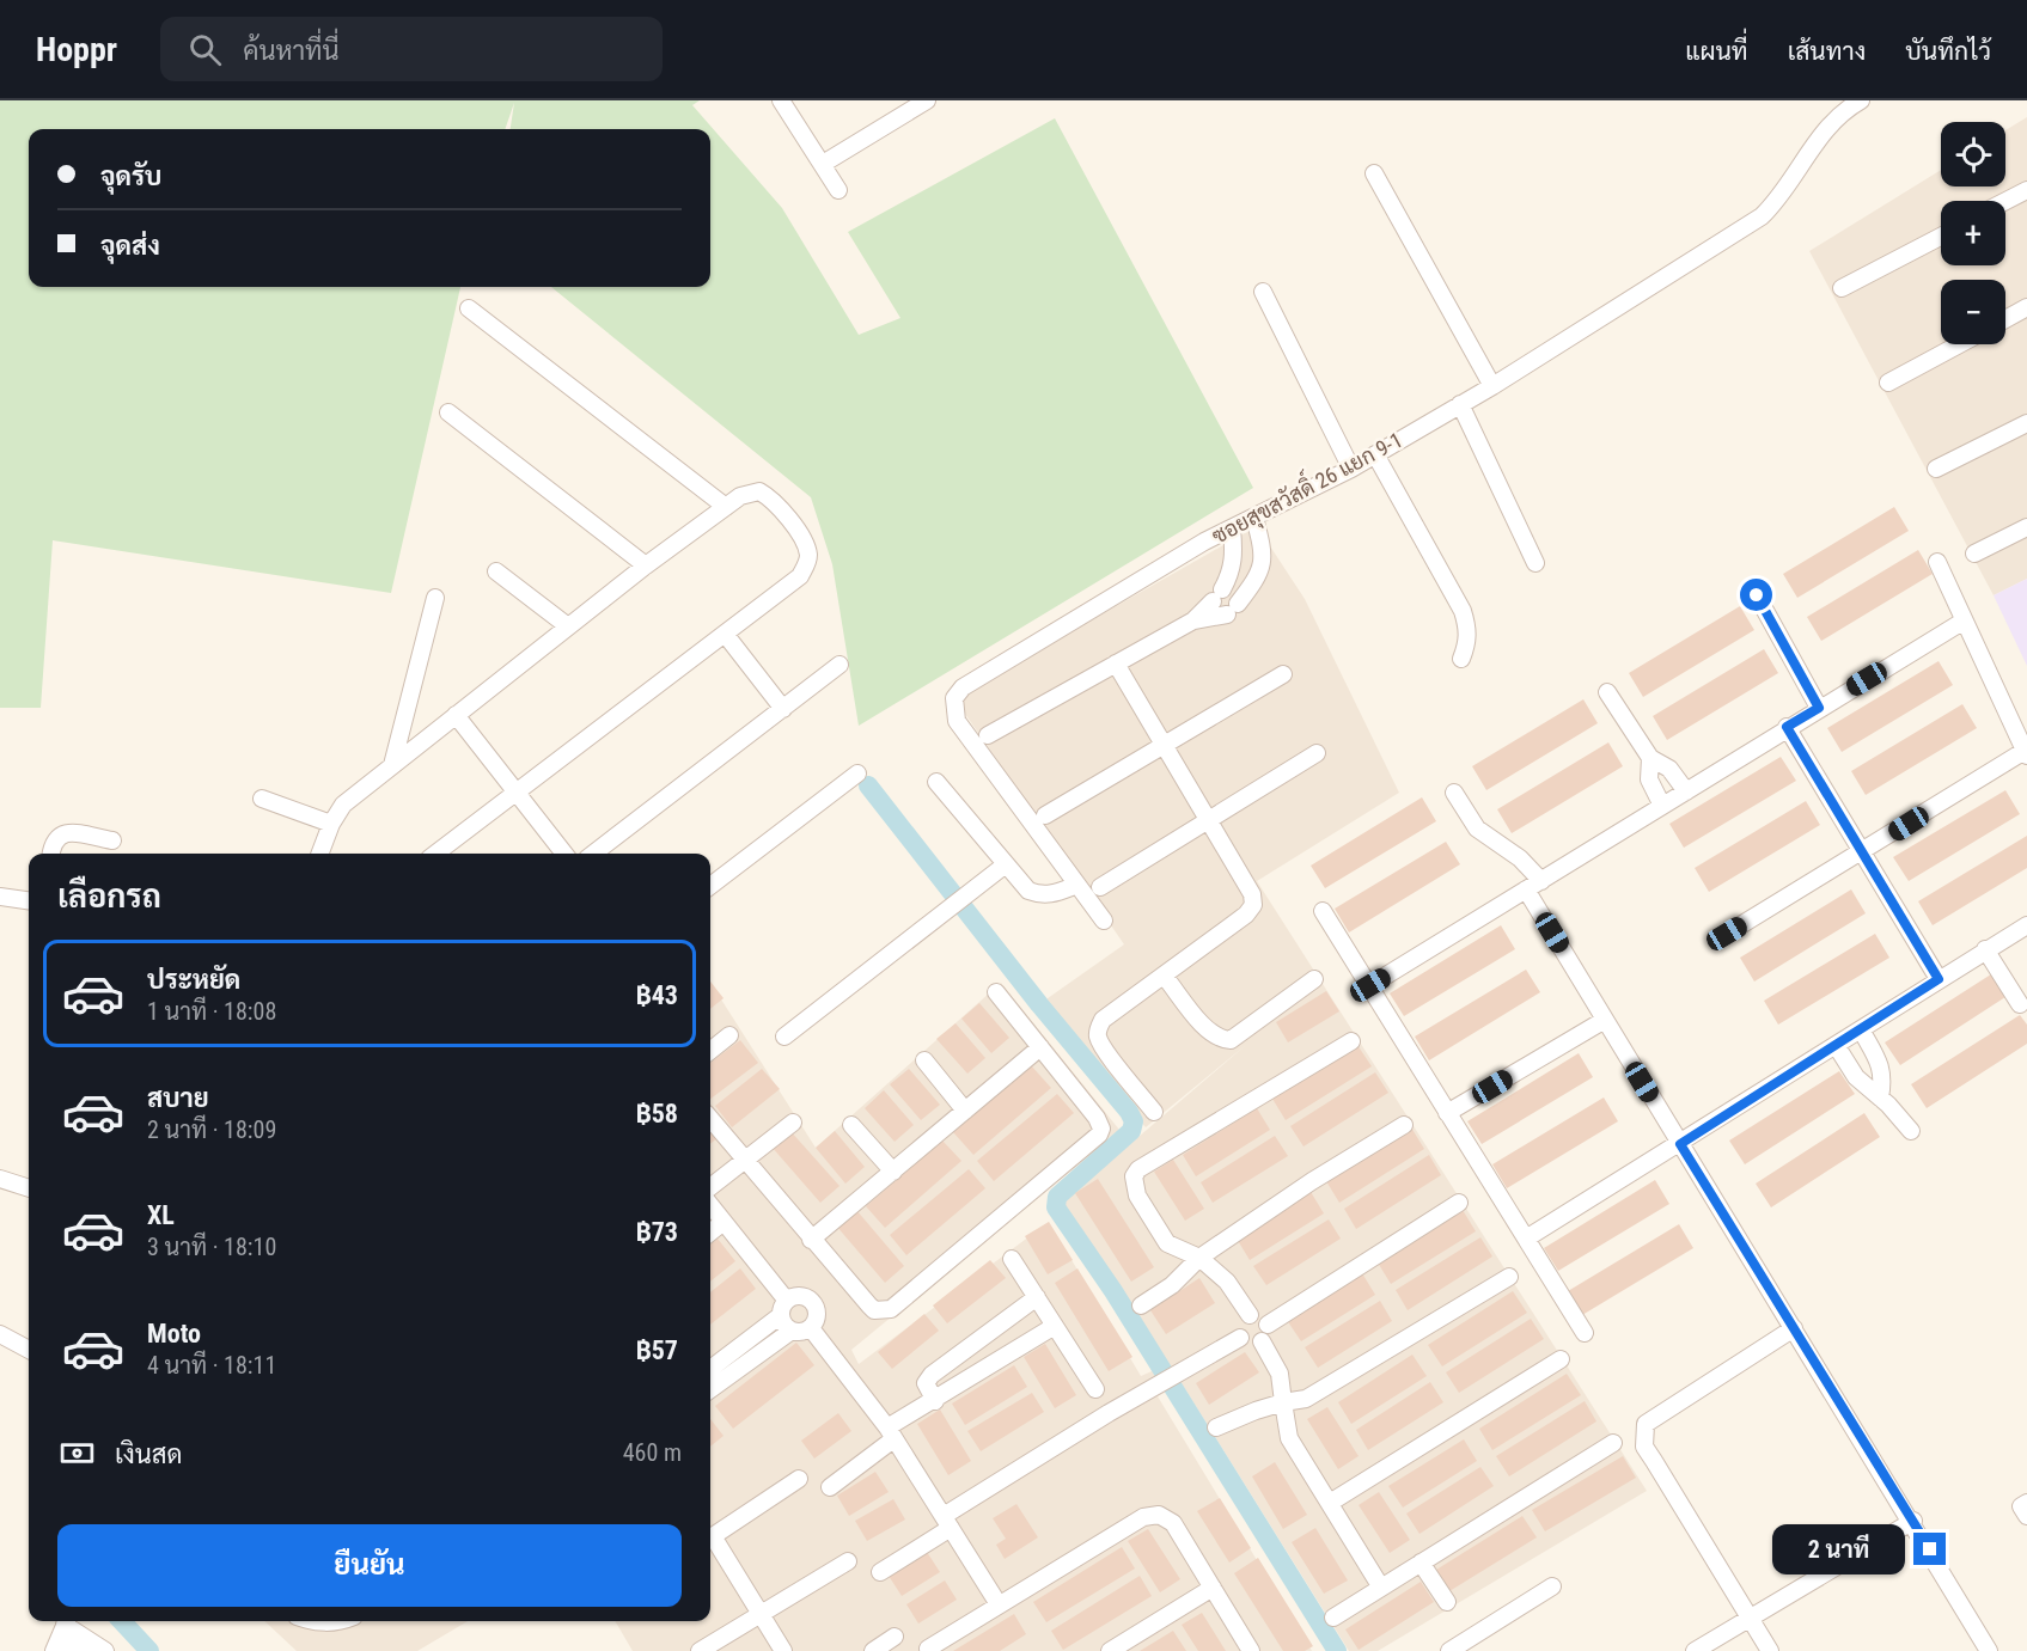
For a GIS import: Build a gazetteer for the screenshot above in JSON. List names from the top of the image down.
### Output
{
  "streets": {
    "street": ["ซอยสุขสวัสดิ์ 26 แยก 9-1"]
  },
  "page": {
    "header": "Hoppr",
    "search": "ค้นหาที่นี่",
    "nav": ["แผนที่", "เส้นทาง", "บันทึกไว้"],
    "map_buttons": ["+", "−"],
    "banner": ["จุดรับ", "จุดส่ง"],
    "heading": "เลือกรถ",
    "list": [
      {
        "name": "ประหยัด",
        "note": "1 นาที · 18:08",
        "value": "฿43"
      },
      {
        "name": "สบาย",
        "note": "2 นาที · 18:09",
        "value": "฿58"
      },
      {
        "name": "XL",
        "note": "3 นาที · 18:10",
        "value": "฿73"
      },
      {
        "name": "Moto",
        "note": "4 นาที · 18:11",
        "value": "฿57"
      }
    ],
    "pay": ["เงินสด", "460 m"],
    "buttons": "ยืนยัน",
    "bubble": "2 นาที"
  }
}
